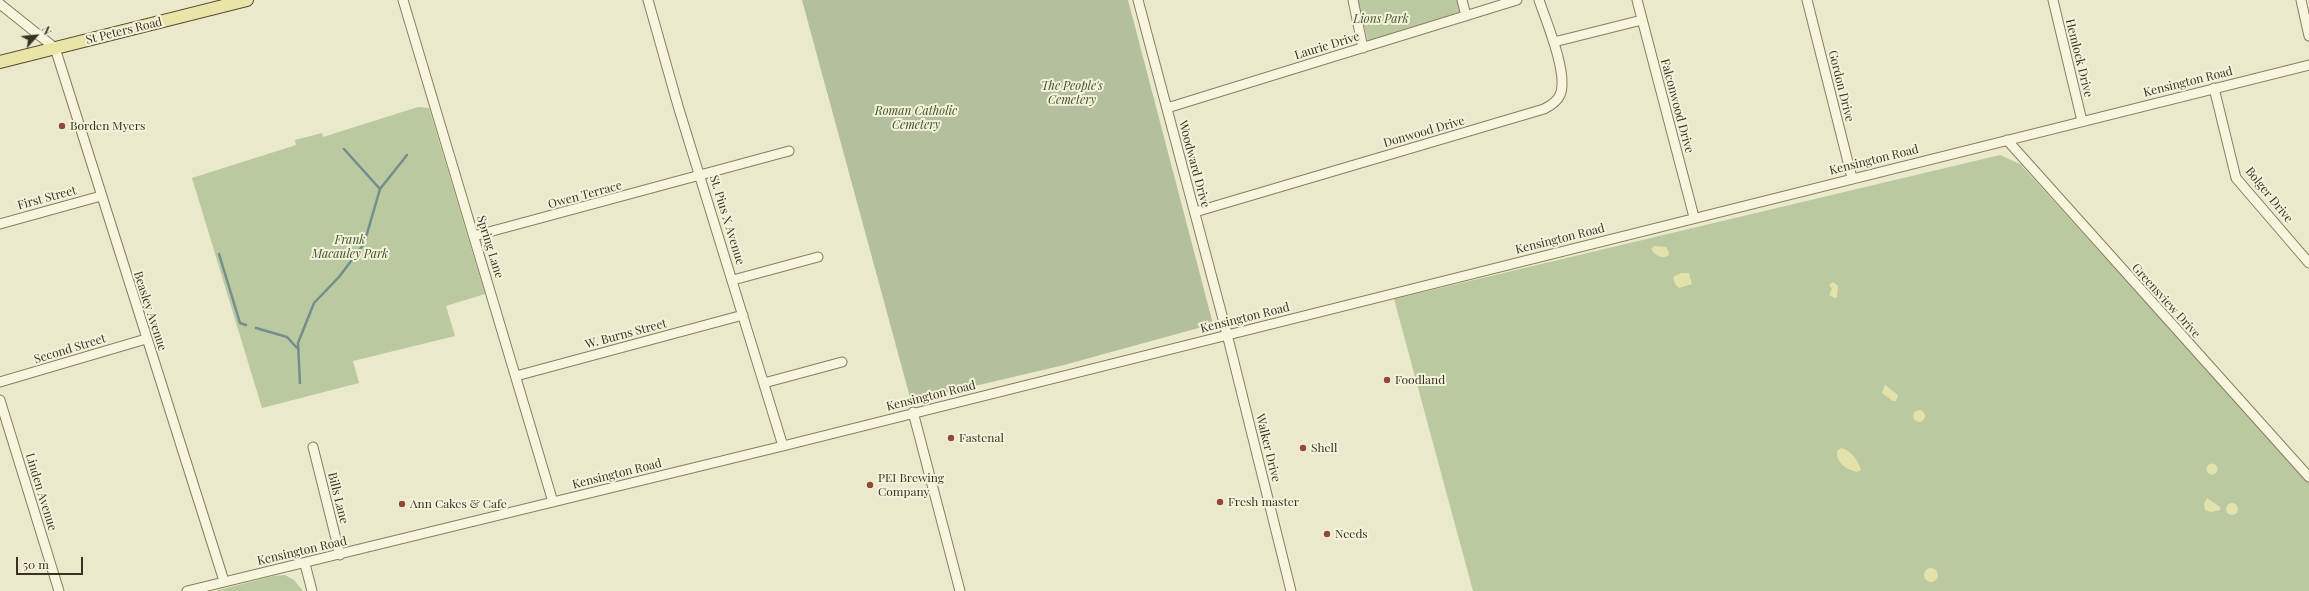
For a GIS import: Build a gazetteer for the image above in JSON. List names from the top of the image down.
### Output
{
  "streets": {
    "main road": ["St Peters Road"],
    "street": [
      "Laurie Drive",
      "Hemlock Drive",
      "Kensington Road",
      "Gordon Drive",
      "Falconwood Drive",
      "Donwood Drive",
      "Woodward Drive",
      "Owen Terrace",
      "Bolger Drive",
      "First Street",
      "St. Pius X Avenue",
      "Spring Lane",
      "Greensview Drive",
      "Beasley Avenue",
      "W. Burns Street",
      "Second Street",
      "Walker Drive",
      "Linden Avenue",
      "Bills Lane"
    ]
  },
  "crossings": [
    ["St Peters Road", "Beasley Avenue"],
    ["Laurie Drive", "Woodward Drive"],
    ["Hemlock Drive", "Kensington Road"],
    ["Kensington Road", "Gordon Drive"],
    ["Kensington Road", "Falconwood Drive"],
    ["Kensington Road", "Woodward Drive"],
    ["Kensington Road", "Bolger Drive"],
    ["Kensington Road", "St. Pius X Avenue"],
    ["Kensington Road", "Spring Lane"],
    ["Kensington Road", "Greensview Drive"],
    ["Kensington Road", "Beasley Avenue"],
    ["Kensington Road", "Walker Drive"],
    ["Kensington Road", "Bills Lane"],
    ["Donwood Drive", "Woodward Drive"],
    ["Woodward Drive", "Walker Drive"],
    ["Owen Terrace", "St. Pius X Avenue"],
    ["Owen Terrace", "Spring Lane"],
    ["First Street", "Beasley Avenue"],
    ["St. Pius X Avenue", "W. Burns Street"],
    ["Spring Lane", "W. Burns Street"],
    ["Beasley Avenue", "Second Street"]
  ],
  "parks": [
    "Lions Park",
    "The People's Cemetery",
    "Roman Catholic Cemetery",
    "Frank Macauley Park"
  ],
  "places": [
    "Borden Myers",
    "Foodland",
    "Fastenal",
    "Shell",
    "PEI Brewing Company",
    "Fresh master",
    "Ann Cakes & Cafe",
    "Needs"
  ],
  "scale_bar": "50 m",
  "north": "top right"
}
